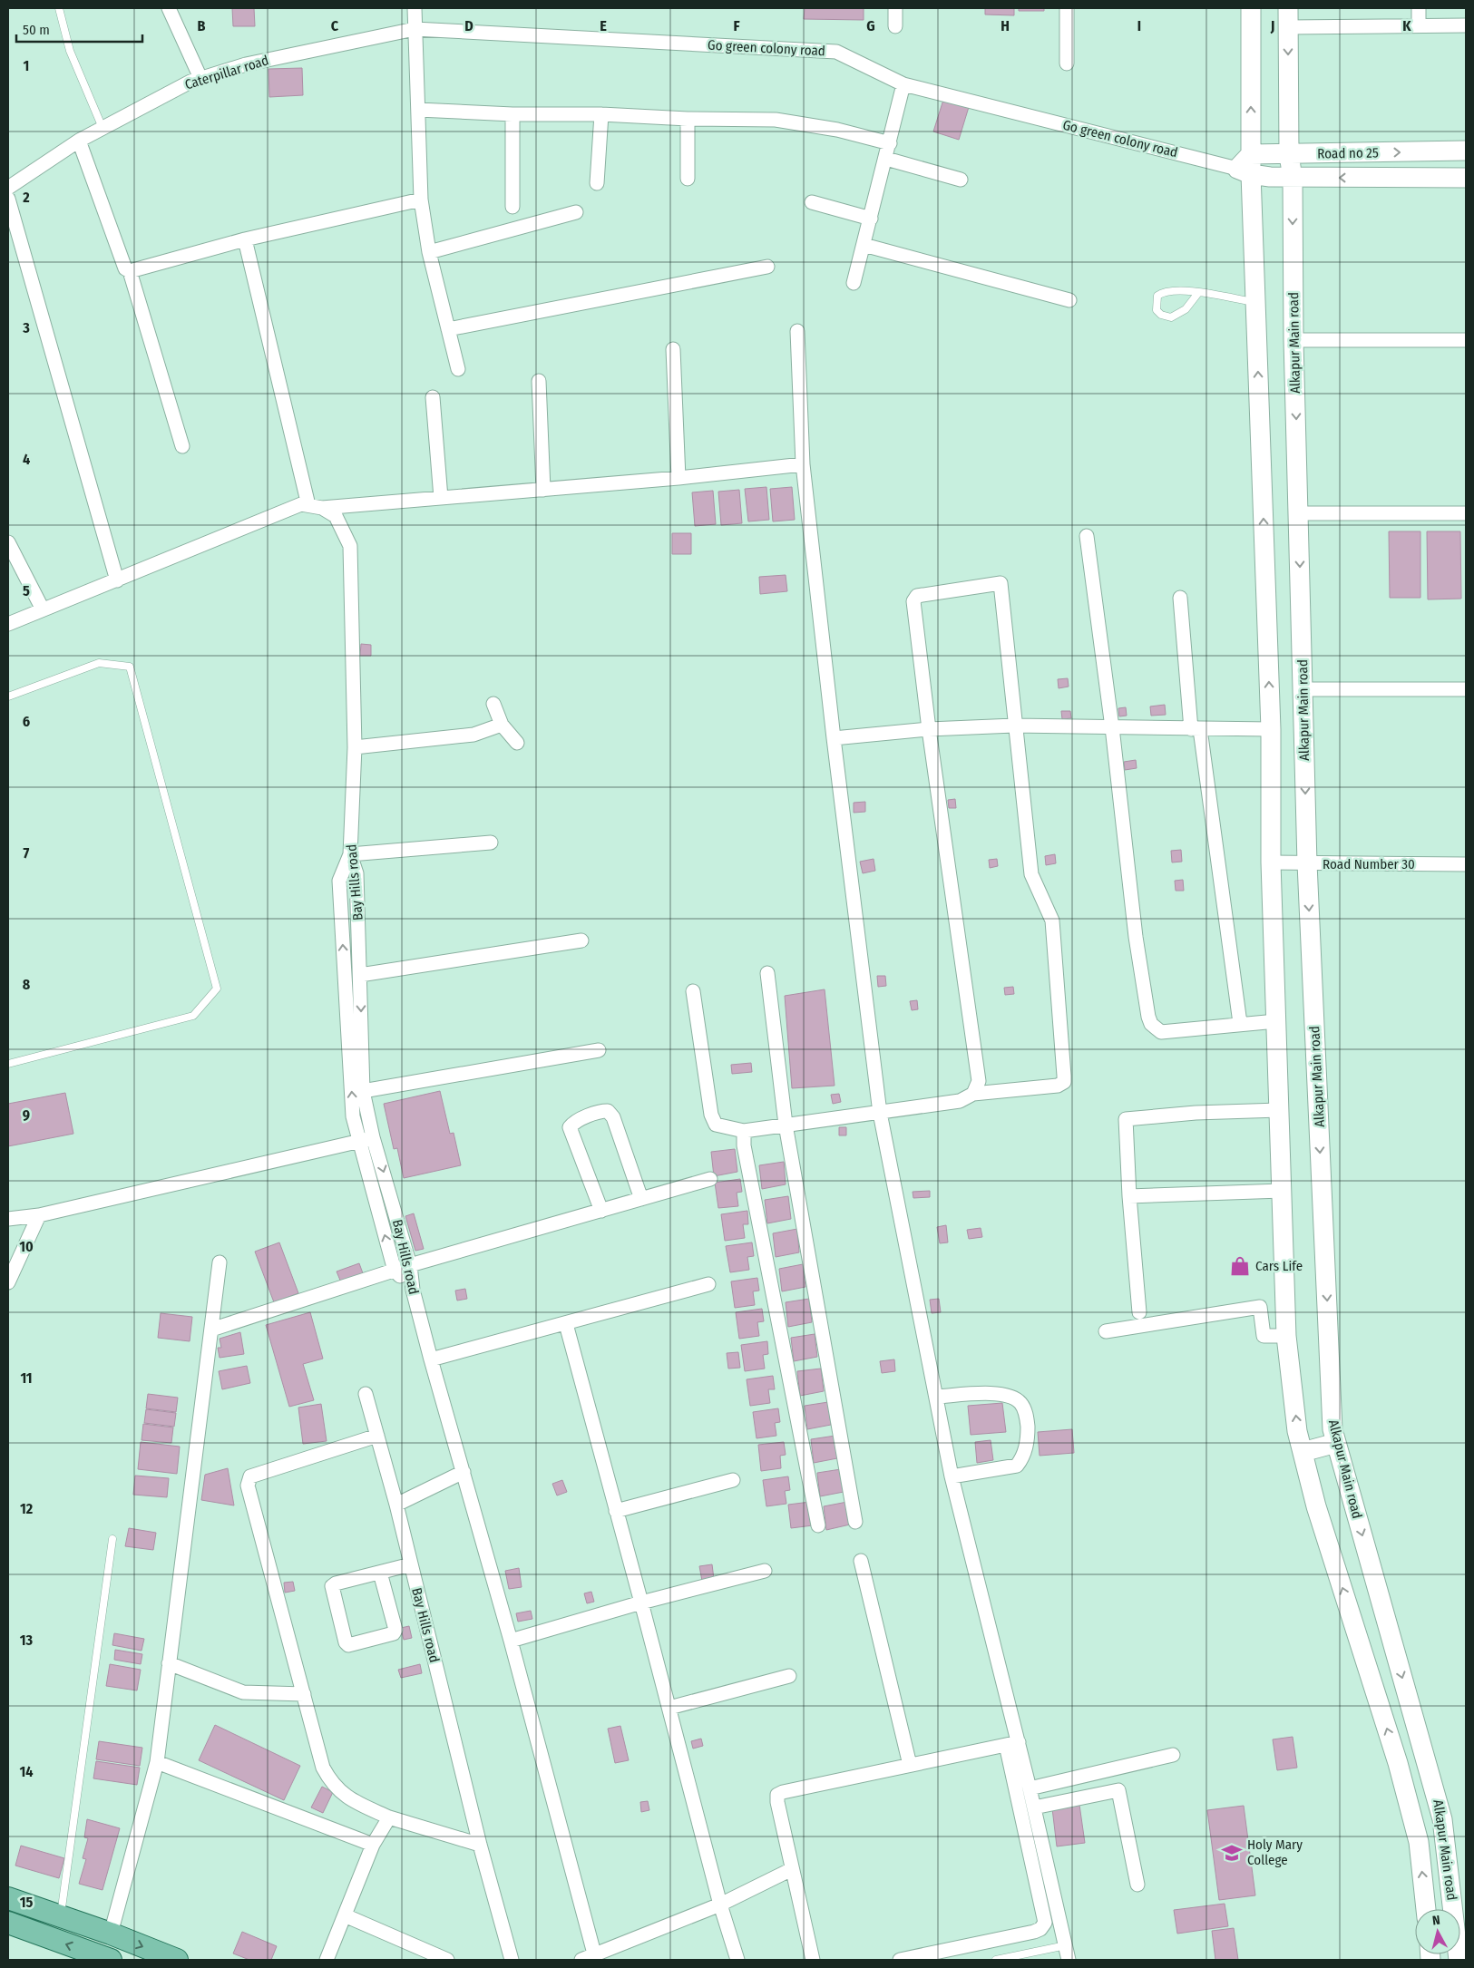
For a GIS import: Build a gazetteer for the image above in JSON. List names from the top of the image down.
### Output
{
  "streets": {
    "street": [
      "Go green colony road",
      "Caterpillar road",
      "Road no 25",
      "Alkapur Main road",
      "Road Number 30",
      "Bay Hills road"
    ]
  },
  "crossings": [
    ["Go green colony road", "Caterpillar road"],
    ["Go green colony road", "Road no 25"],
    ["Go green colony road", "Alkapur Main road"],
    ["Road no 25", "Alkapur Main road"],
    ["Alkapur Main road", "Road Number 30"]
  ],
  "places": {
    "shop": ["Cars Life"],
    "school or university": ["Holy Mary College"]
  },
  "scale_bar": "50 m",
  "north": "top",
  "grid": {
    "columns": [
      "B",
      "C",
      "D",
      "E",
      "F",
      "G",
      "H",
      "I",
      "J",
      "K"
    ],
    "rows": [
      "1",
      "2",
      "3",
      "4",
      "5",
      "6",
      "7",
      "8",
      "9",
      "10",
      "11",
      "12",
      "13",
      "14",
      "15"
    ]
  }
}
